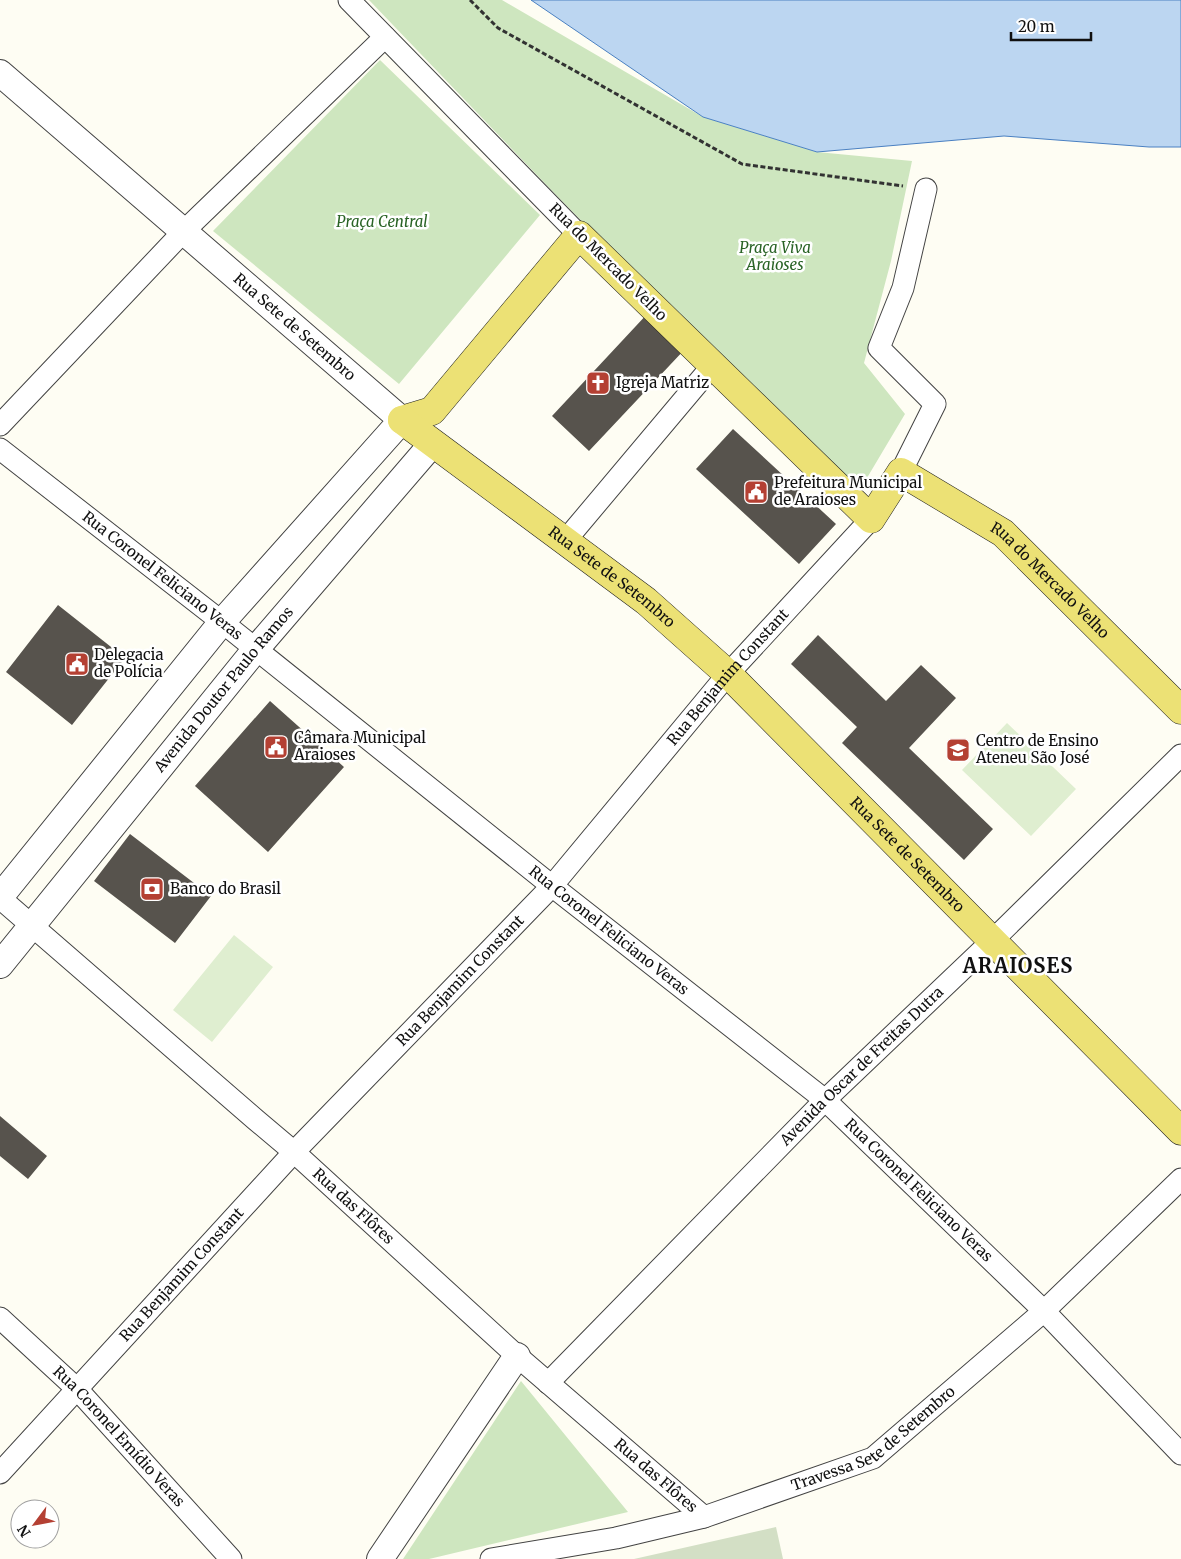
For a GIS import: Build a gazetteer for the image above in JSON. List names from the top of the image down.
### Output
{
  "streets": {
    "main road": ["Rua do Mercado Velho", "Rua Sete de Setembro", "Rua Benjamim Constant"],
    "street": [
      "Rua Coronel Feliciano Veras",
      "Avenida Doutor Paulo Ramos",
      "Avenida Oscar de Freitas Dutra",
      "Rua das Flôres",
      "Rua Coronel Emídio Veras",
      "Travessa Sete de Setembro"
    ]
  },
  "crossings": [
    ["Rua do Mercado Velho", "Rua Benjamim Constant"],
    ["Rua Sete de Setembro", "Rua Benjamim Constant"],
    ["Rua Sete de Setembro", "Avenida Doutor Paulo Ramos"],
    ["Rua Sete de Setembro", "Avenida Oscar de Freitas Dutra"],
    ["Rua Coronel Feliciano Veras", "Rua Benjamim Constant"],
    ["Rua Coronel Feliciano Veras", "Avenida Doutor Paulo Ramos"],
    ["Rua Coronel Feliciano Veras", "Avenida Oscar de Freitas Dutra"],
    ["Rua Coronel Feliciano Veras", "Travessa Sete de Setembro"],
    ["Rua Benjamim Constant", "Rua das Flôres"],
    ["Rua Benjamim Constant", "Rua Coronel Emídio Veras"],
    ["Avenida Doutor Paulo Ramos", "Rua das Flôres"],
    ["Avenida Oscar de Freitas Dutra", "Rua das Flôres"],
    ["Rua das Flôres", "Travessa Sete de Setembro"]
  ],
  "districts": ["ARAIOSES"],
  "parks": ["Praça Central", "Praça Viva Araioses"],
  "places": {
    "church": ["Igreja Matriz"],
    "public building": ["Prefeitura Municipal de Araioses", "Delegacia de Polícia", "Câmara Municipal Araioses"],
    "school or university": ["Centro de Ensino Ateneu São José"],
    "bank": ["Banco do Brasil"]
  },
  "scale_bar": "20 m",
  "north": "bottom left"
}
